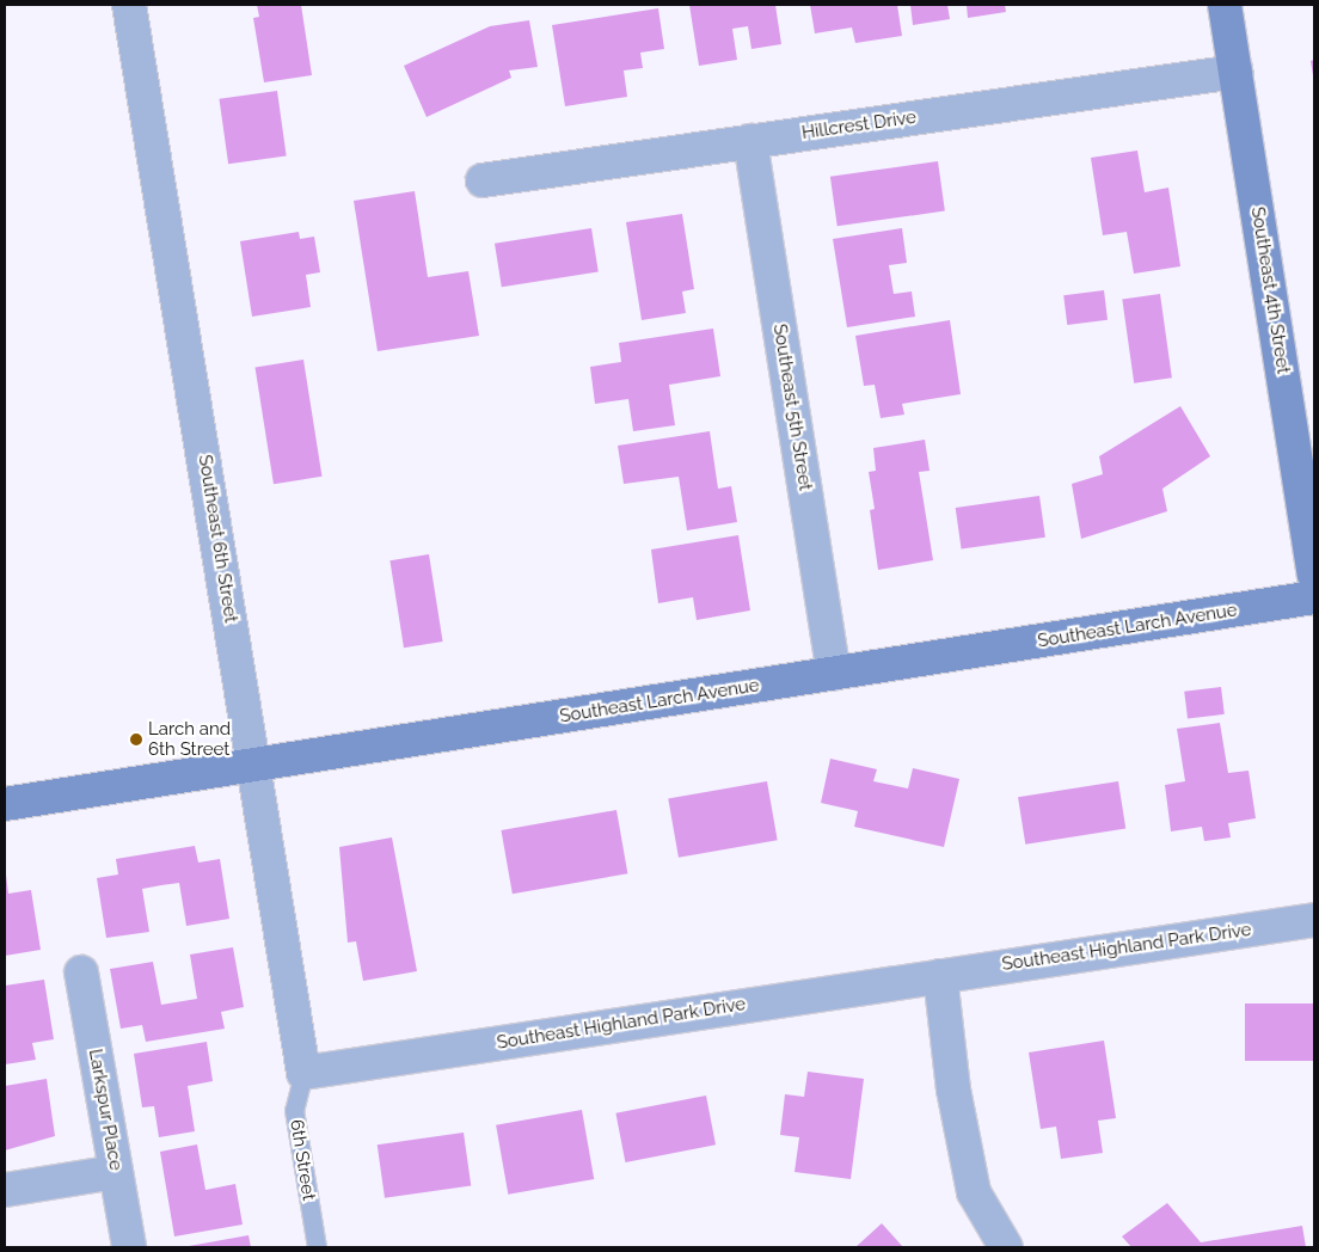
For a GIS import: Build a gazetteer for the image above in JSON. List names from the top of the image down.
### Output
{
  "streets": {
    "main road": ["Southeast 4th Street", "Southeast Larch Avenue"],
    "street": [
      "Hillcrest Drive",
      "Southeast 5th Street",
      "Southeast 6th Street",
      "Southeast Highland Park Drive",
      "Larkspur Place"
    ],
    "lane": ["6th Street"]
  },
  "crossings": [
    ["Hillcrest Drive", "Southeast 4th Street"],
    ["Hillcrest Drive", "Southeast 5th Street"],
    ["Southeast 5th Street", "Southeast Larch Avenue"],
    ["Southeast 6th Street", "Southeast Larch Avenue"],
    ["Southeast 6th Street", "Southeast Highland Park Drive"],
    ["Southeast 6th Street", "6th Street"],
    ["Southeast Highland Park Drive", "6th Street"]
  ],
  "places": ["Larch and 6th Street"]
}
